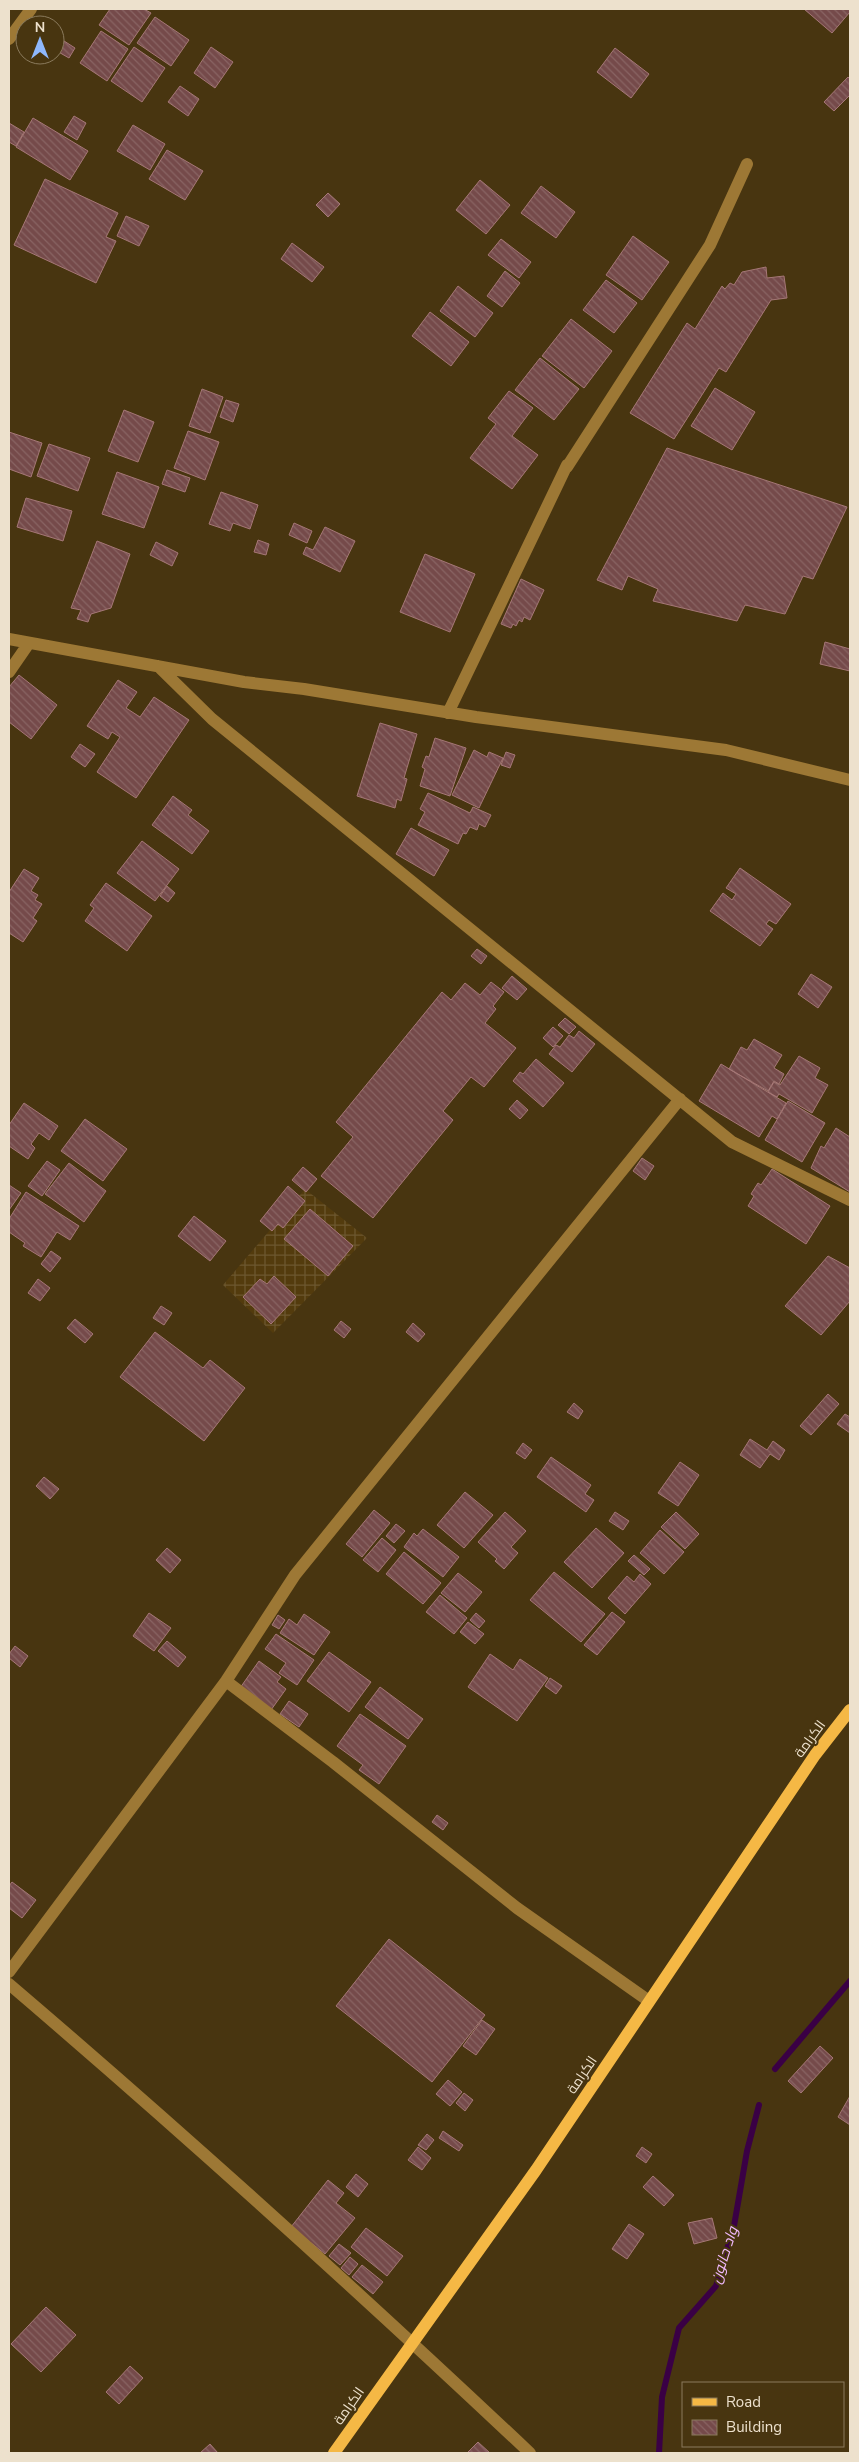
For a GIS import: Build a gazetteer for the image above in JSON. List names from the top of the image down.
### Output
{
  "streets": {
    "main road": ["الكرامة"]
  },
  "water": ["واد حانون"],
  "legend": ["Road", "Building"],
  "north": "top"
}
